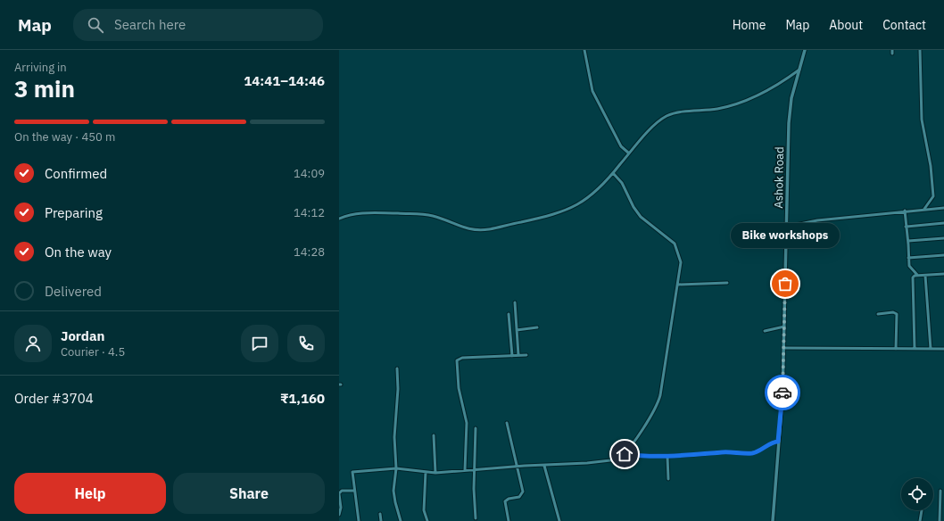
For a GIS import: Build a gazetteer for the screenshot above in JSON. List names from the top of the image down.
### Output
{
  "streets": {
    "street": ["Ashok Road"]
  },
  "places": ["Bike workshops"],
  "page": {
    "header": "Map",
    "search": "Search here",
    "nav": [
      "Home",
      "Map",
      "About",
      "Contact"
    ],
    "heading": ["3 min", "Arriving in", "14:41–14:46"],
    "panel": [
      "Jordan",
      "Courier · 4.5",
      "Order #3704",
      "₹1,160"
    ],
    "bar": "On the way · 450 m",
    "list": [
      ["Confirmed", "14:09"],
      ["Preparing", "14:12"],
      ["On the way", "14:28"],
      "Delivered"
    ],
    "bubble": "Bike workshops",
    "buttons": ["Help", "Share"]
  }
}
